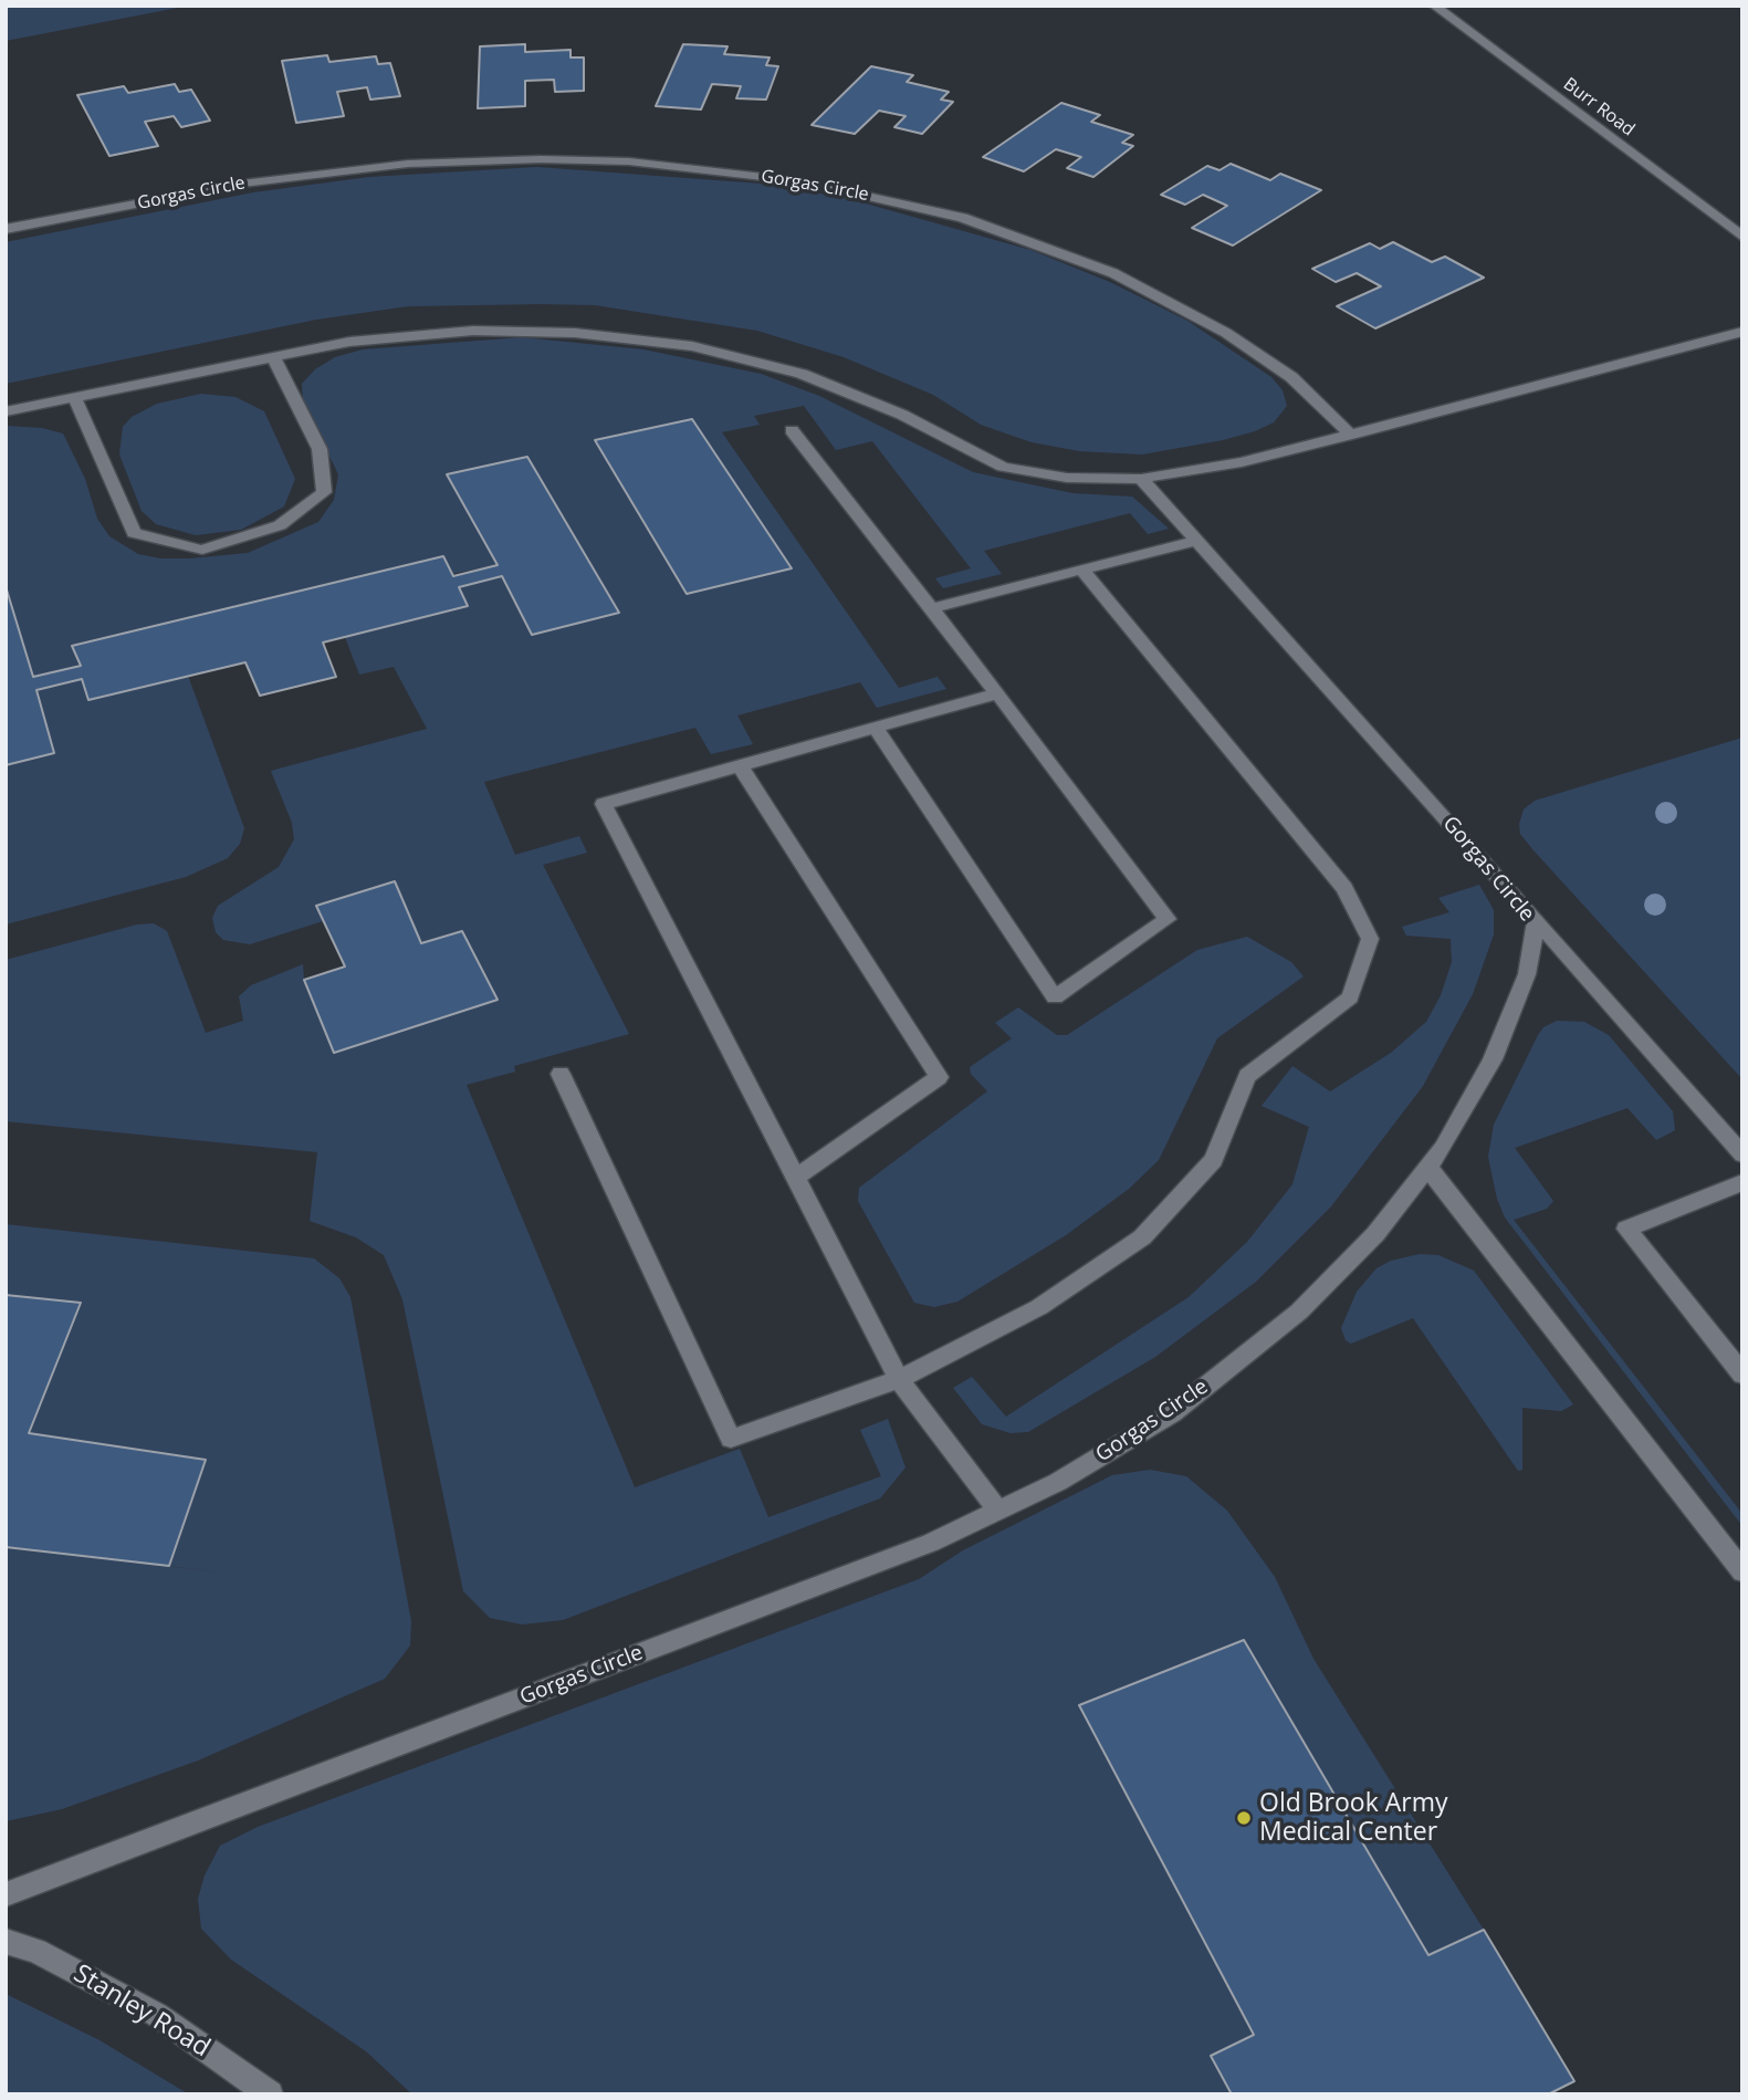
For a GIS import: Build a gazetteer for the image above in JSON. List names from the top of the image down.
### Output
{
  "streets": {
    "street": ["Burr Road", "Gorgas Circle", "Stanley Road"]
  },
  "places": ["Old Brook Army Medical Center"]
}
